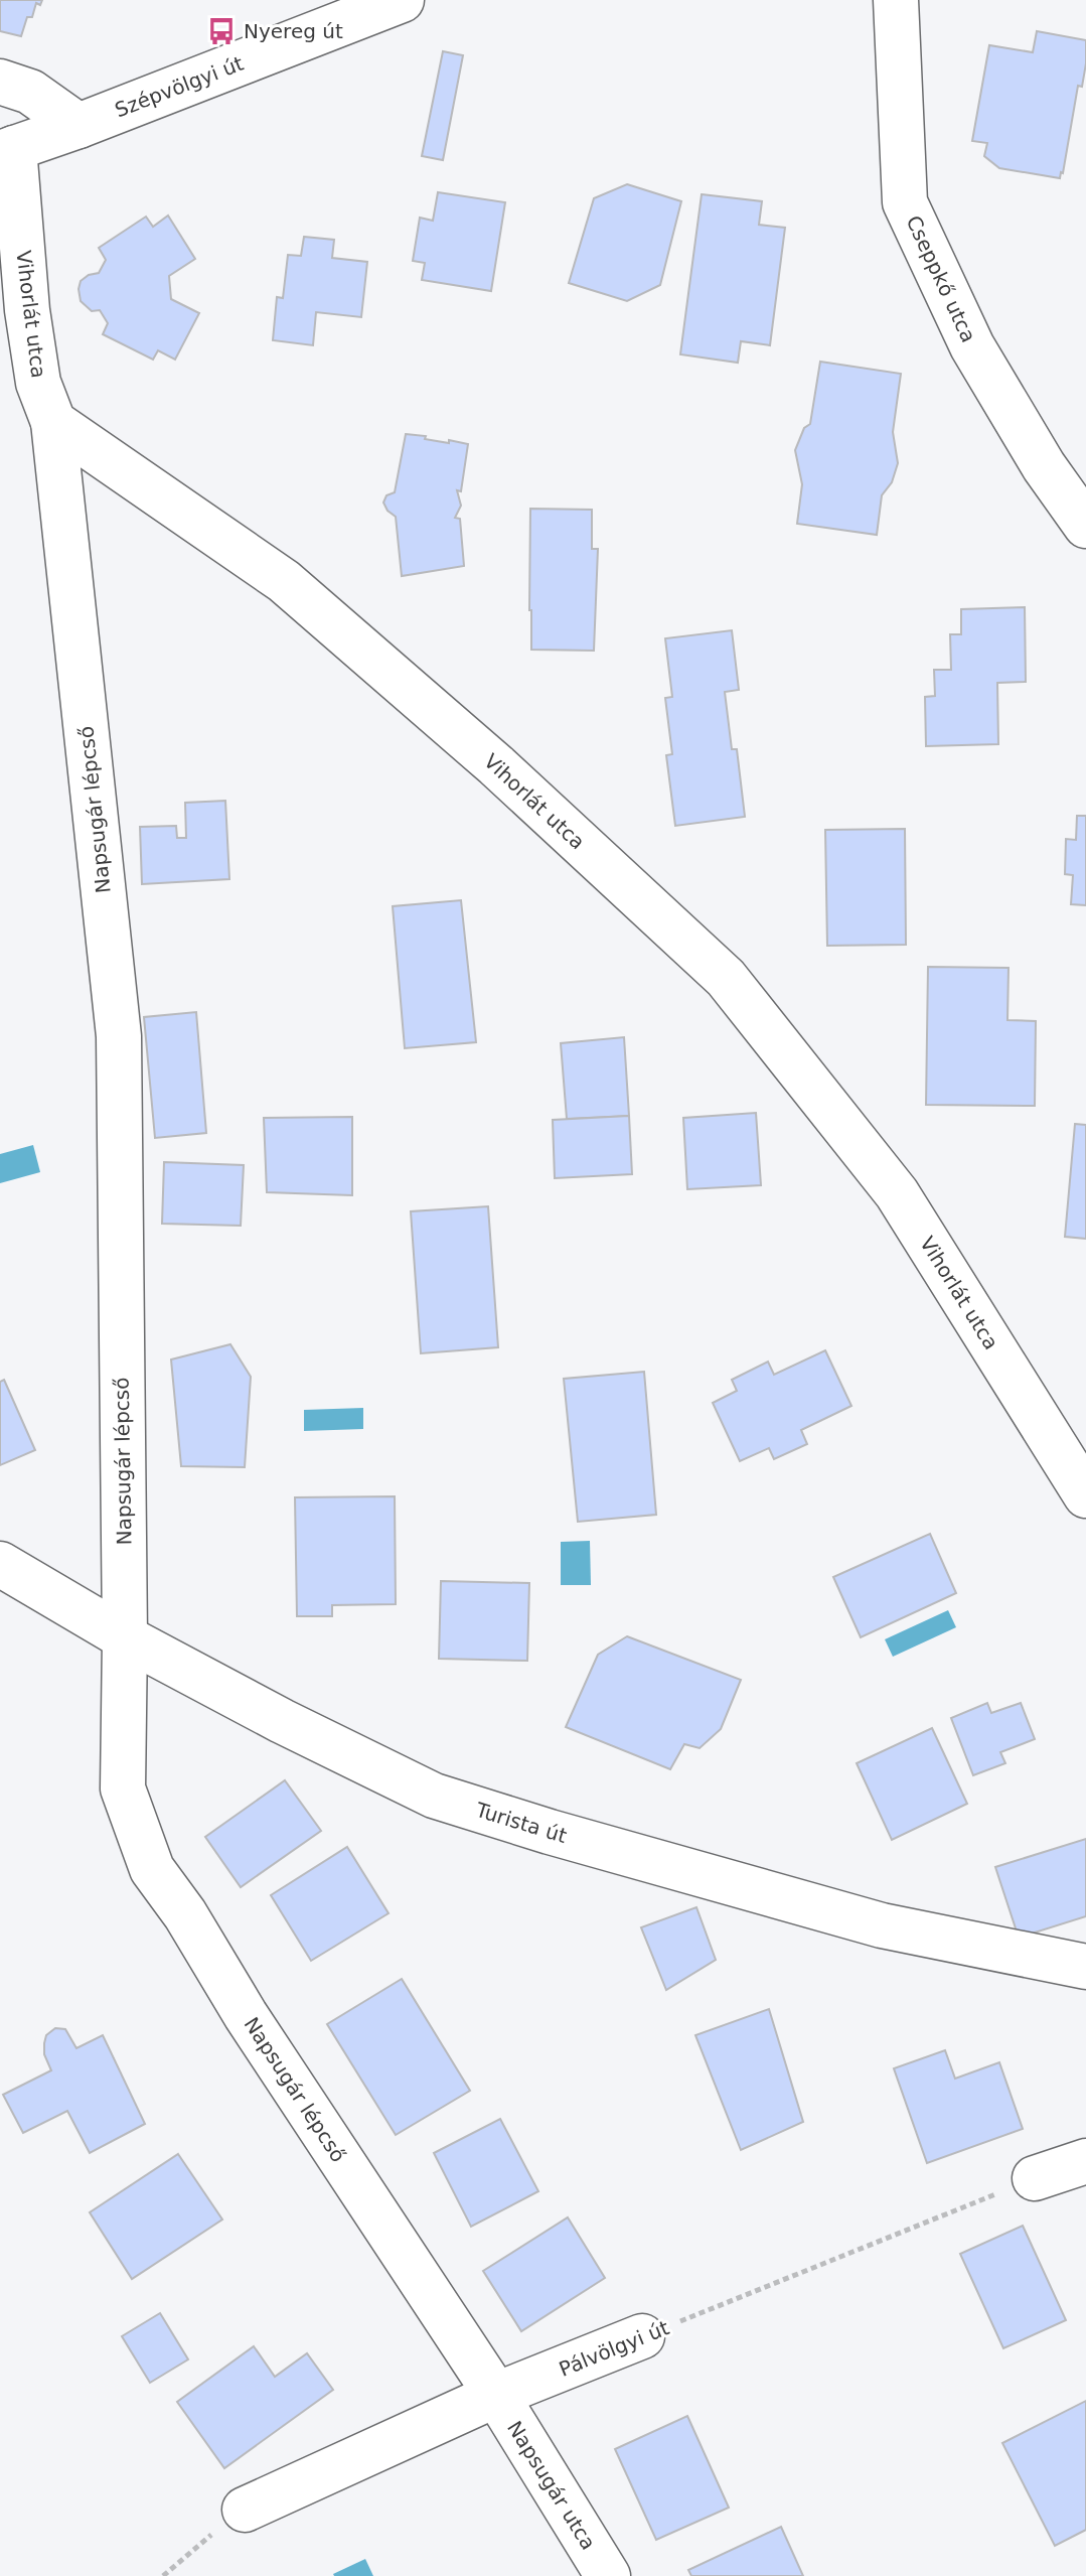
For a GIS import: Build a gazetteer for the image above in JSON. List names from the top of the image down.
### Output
{
  "streets": {
    "street": [
      "Szépvölgyi út",
      "Cseppkő utca",
      "Vihorlát utca",
      "Napsugár lépcső",
      "Turista út",
      "Pálvölgyi út",
      "Napsugár utca"
    ]
  },
  "crossings": [
    ["Szépvölgyi út", "Vihorlát utca"],
    ["Vihorlát utca", "Napsugár lépcső"],
    ["Napsugár lépcső", "Turista út"],
    ["Napsugár lépcső", "Pálvölgyi út"],
    ["Napsugár lépcső", "Napsugár utca"],
    ["Pálvölgyi út", "Napsugár utca"]
  ],
  "places": {
    "bus stop": ["Nyereg út"]
  }
}
